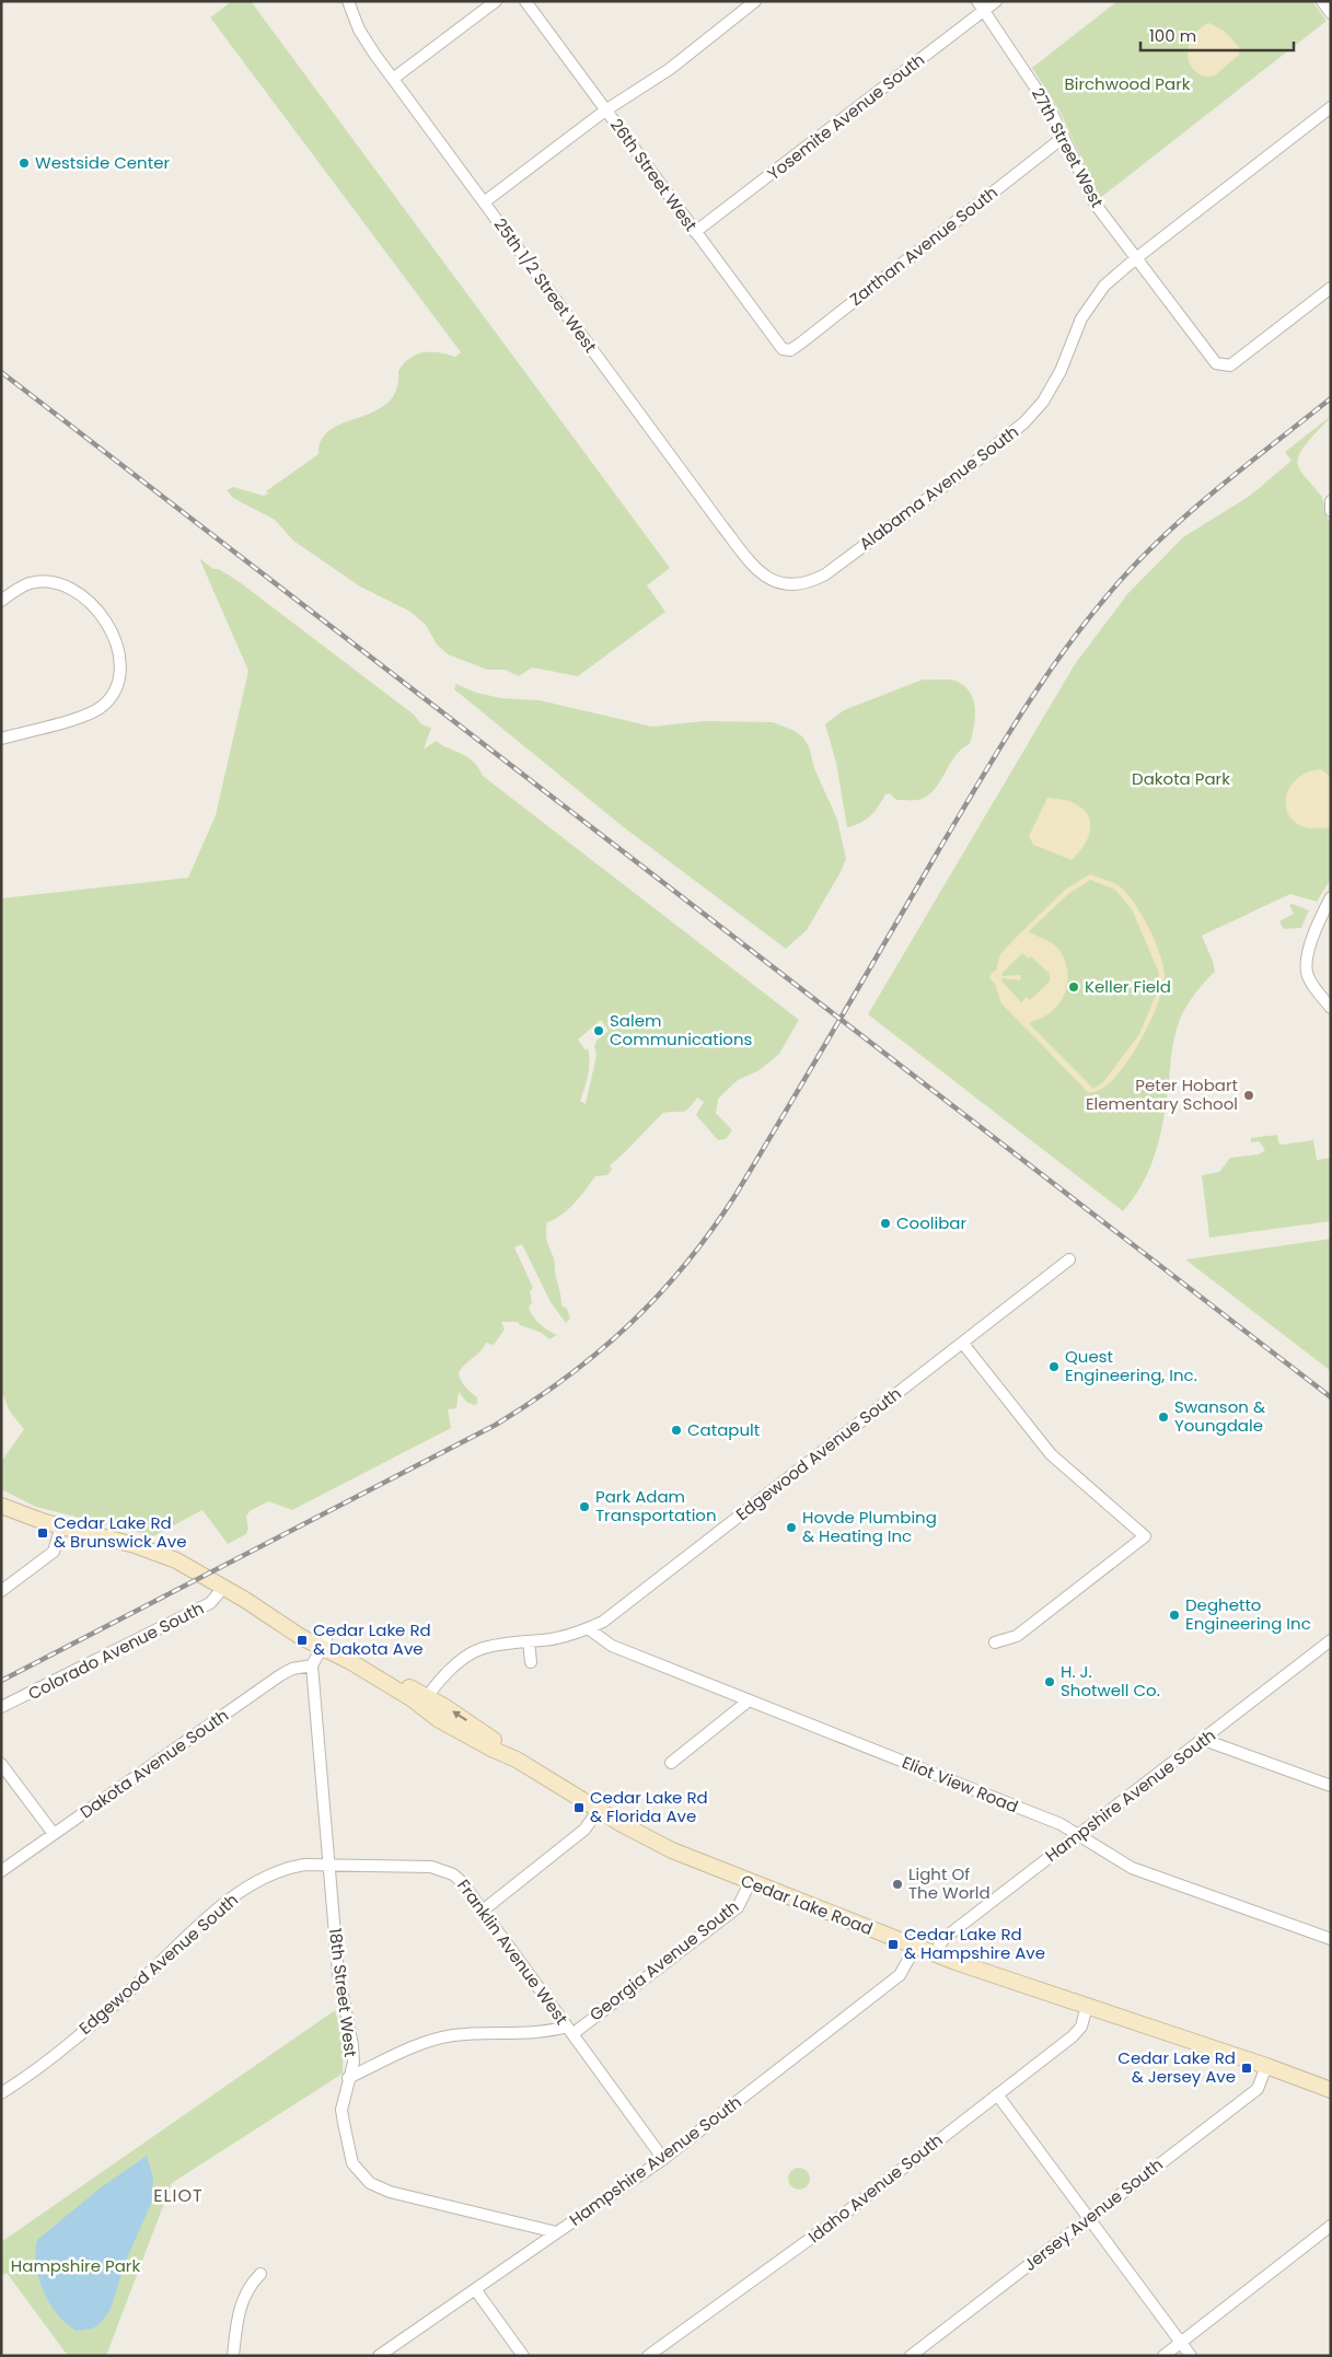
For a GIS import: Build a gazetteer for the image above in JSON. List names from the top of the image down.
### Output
{
  "streets": {
    "street": [
      "Yosemite Avenue South",
      "27th Street West",
      "26th Street West",
      "Zarthan Avenue South",
      "25th 1/2 Street West",
      "Alabama Avenue South",
      "Edgewood Avenue South",
      "Colorado Avenue South",
      "Dakota Avenue South",
      "Eliot View Road",
      "Hampshire Avenue South",
      "Cedar Lake Road",
      "Franklin Avenue West",
      "Georgia Avenue South",
      "18th Street West",
      "Idaho Avenue South",
      "Jersey Avenue South"
    ]
  },
  "crossings": [
    ["Yosemite Avenue South", "27th Street West"],
    ["Yosemite Avenue South", "26th Street West"],
    ["27th Street West", "Zarthan Avenue South"],
    ["27th Street West", "Alabama Avenue South"],
    ["26th Street West", "Zarthan Avenue South"],
    ["25th 1/2 Street West", "Alabama Avenue South"],
    ["Edgewood Avenue South", "Eliot View Road"],
    ["Edgewood Avenue South", "Cedar Lake Road"],
    ["Edgewood Avenue South", "Franklin Avenue West"],
    ["Edgewood Avenue South", "18th Street West"],
    ["Colorado Avenue South", "Cedar Lake Road"],
    ["Eliot View Road", "Hampshire Avenue South"],
    ["Hampshire Avenue South", "Cedar Lake Road"],
    ["Hampshire Avenue South", "Franklin Avenue West"],
    ["Hampshire Avenue South", "18th Street West"],
    ["Cedar Lake Road", "Georgia Avenue South"],
    ["Cedar Lake Road", "Idaho Avenue South"],
    ["Cedar Lake Road", "Jersey Avenue South"],
    ["Franklin Avenue West", "Georgia Avenue South"],
    ["Franklin Avenue West", "18th Street West"],
    ["Georgia Avenue South", "18th Street West"]
  ],
  "districts": ["ELIOT"],
  "parks": ["Birchwood Park", "Dakota Park", "Hampshire Park"],
  "places": {
    "other": [
      "Westside Center",
      "Keller Field",
      "Salem Communications",
      "Peter Hobart Elementary School",
      "Coolibar",
      "Quest Engineering, Inc.",
      "Swanson & Youngdale",
      "Catapult",
      "Park Adam Transportation",
      "Hovde Plumbing & Heating Inc",
      "Deghetto Engineering Inc",
      "H. J. Shotwell Co.",
      "Light Of The World"
    ],
    "transit": [
      "Cedar Lake Rd & Brunswick Ave",
      "Cedar Lake Rd & Dakota Ave",
      "Cedar Lake Rd & Florida Ave",
      "Cedar Lake Rd & Hampshire Ave",
      "Cedar Lake Rd & Jersey Ave"
    ]
  },
  "scale_bar": "100 m"
}
